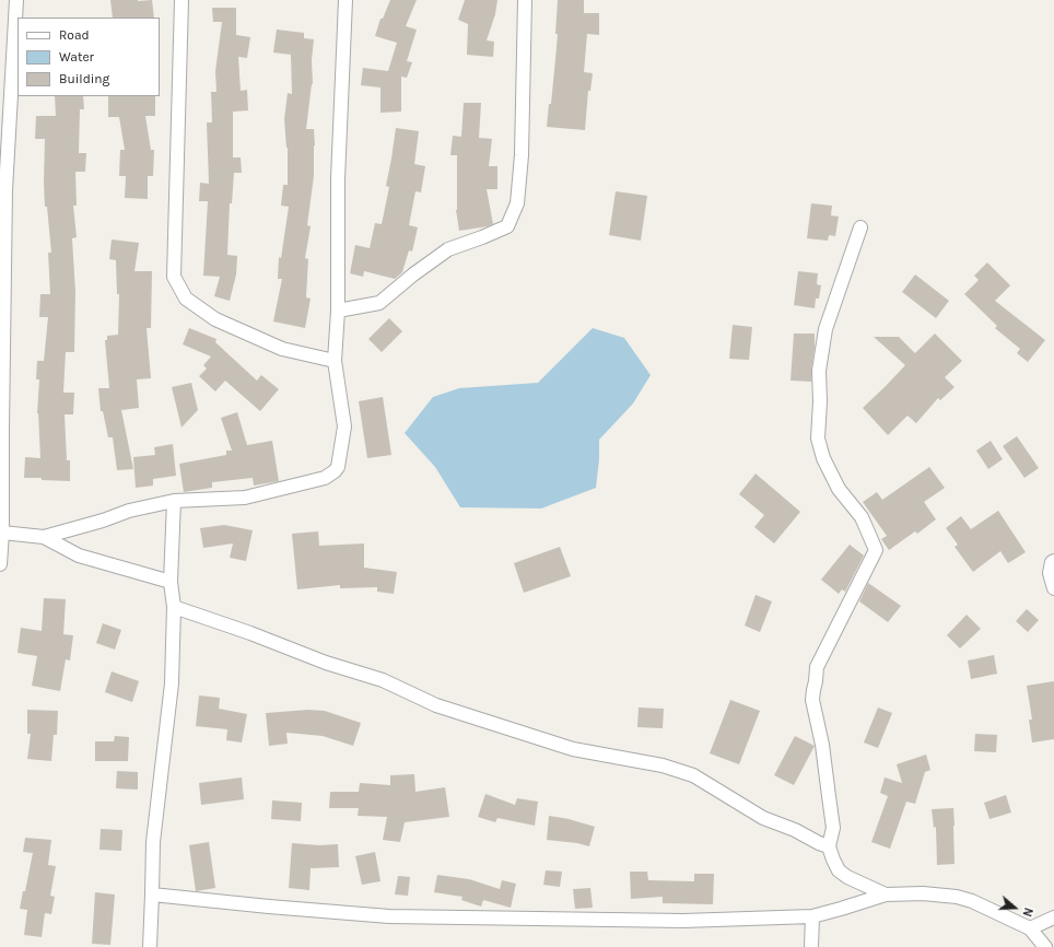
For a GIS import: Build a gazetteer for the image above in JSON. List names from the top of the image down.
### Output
{
  "legend": ["Road", "Water", "Building"],
  "north": "right"
}
